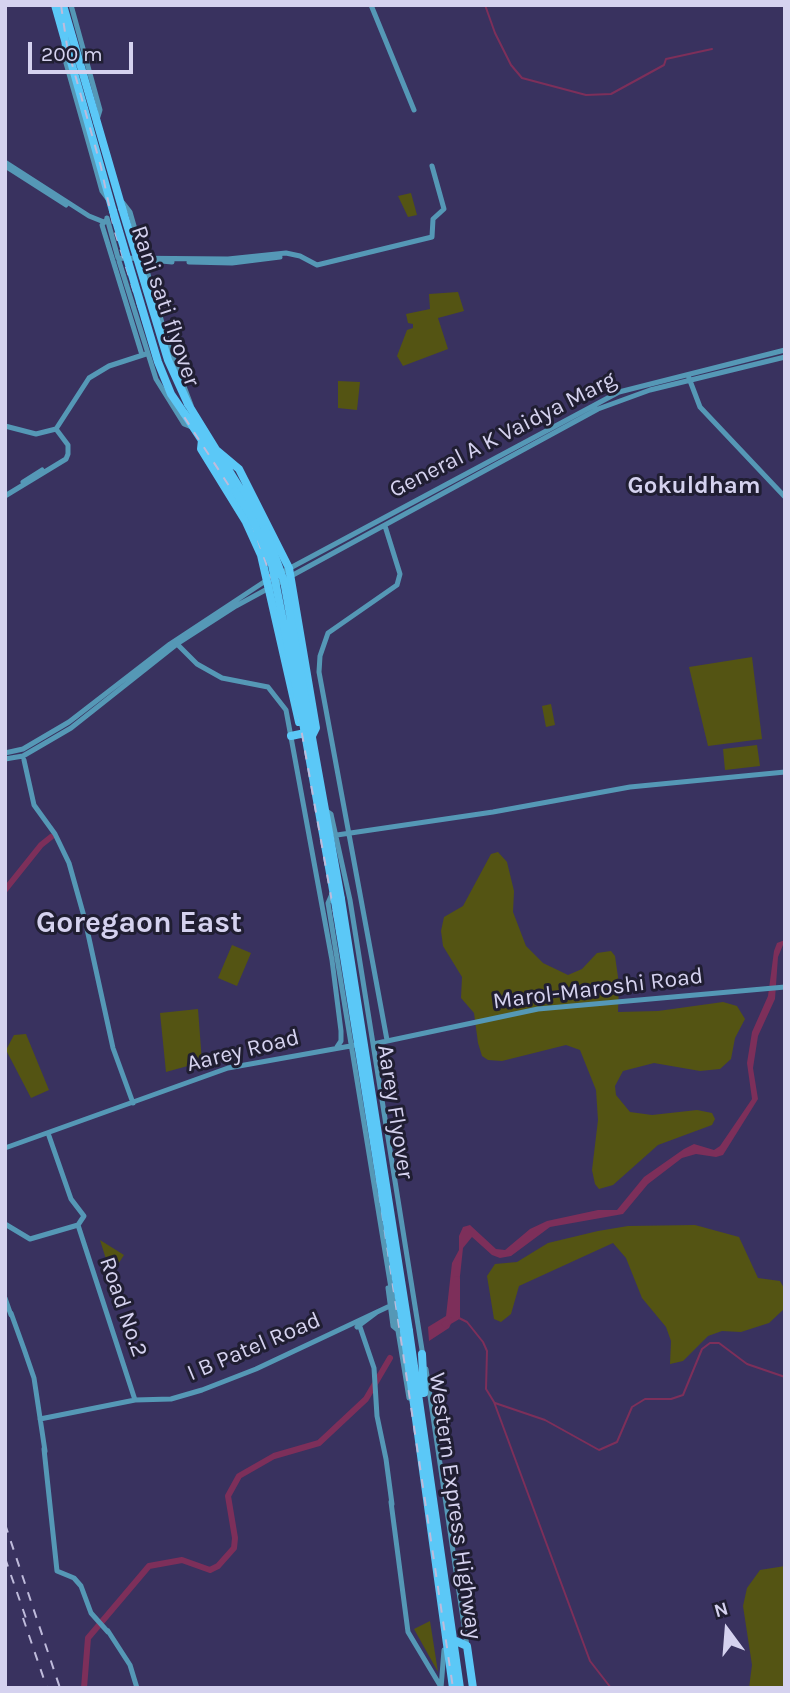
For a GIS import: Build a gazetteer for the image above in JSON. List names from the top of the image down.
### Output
{
  "streets": {
    "highway": ["Rani sati flyover", "Aarey Flyover", "Western Express Highway"],
    "street": [
      "General A K Vaidya Marg",
      "Marol-Maroshi Road",
      "Aarey Road",
      "Road No.2",
      "I B Patel Road"
    ]
  },
  "crossings": [
    ["Marol-Maroshi Road", "Aarey Road"],
    ["Aarey Flyover", "Western Express Highway"],
    ["Road No.2", "I B Patel Road"]
  ],
  "districts": ["Gokuldham", "Goregaon East"],
  "scale_bar": "200 m",
  "north": "top"
}
